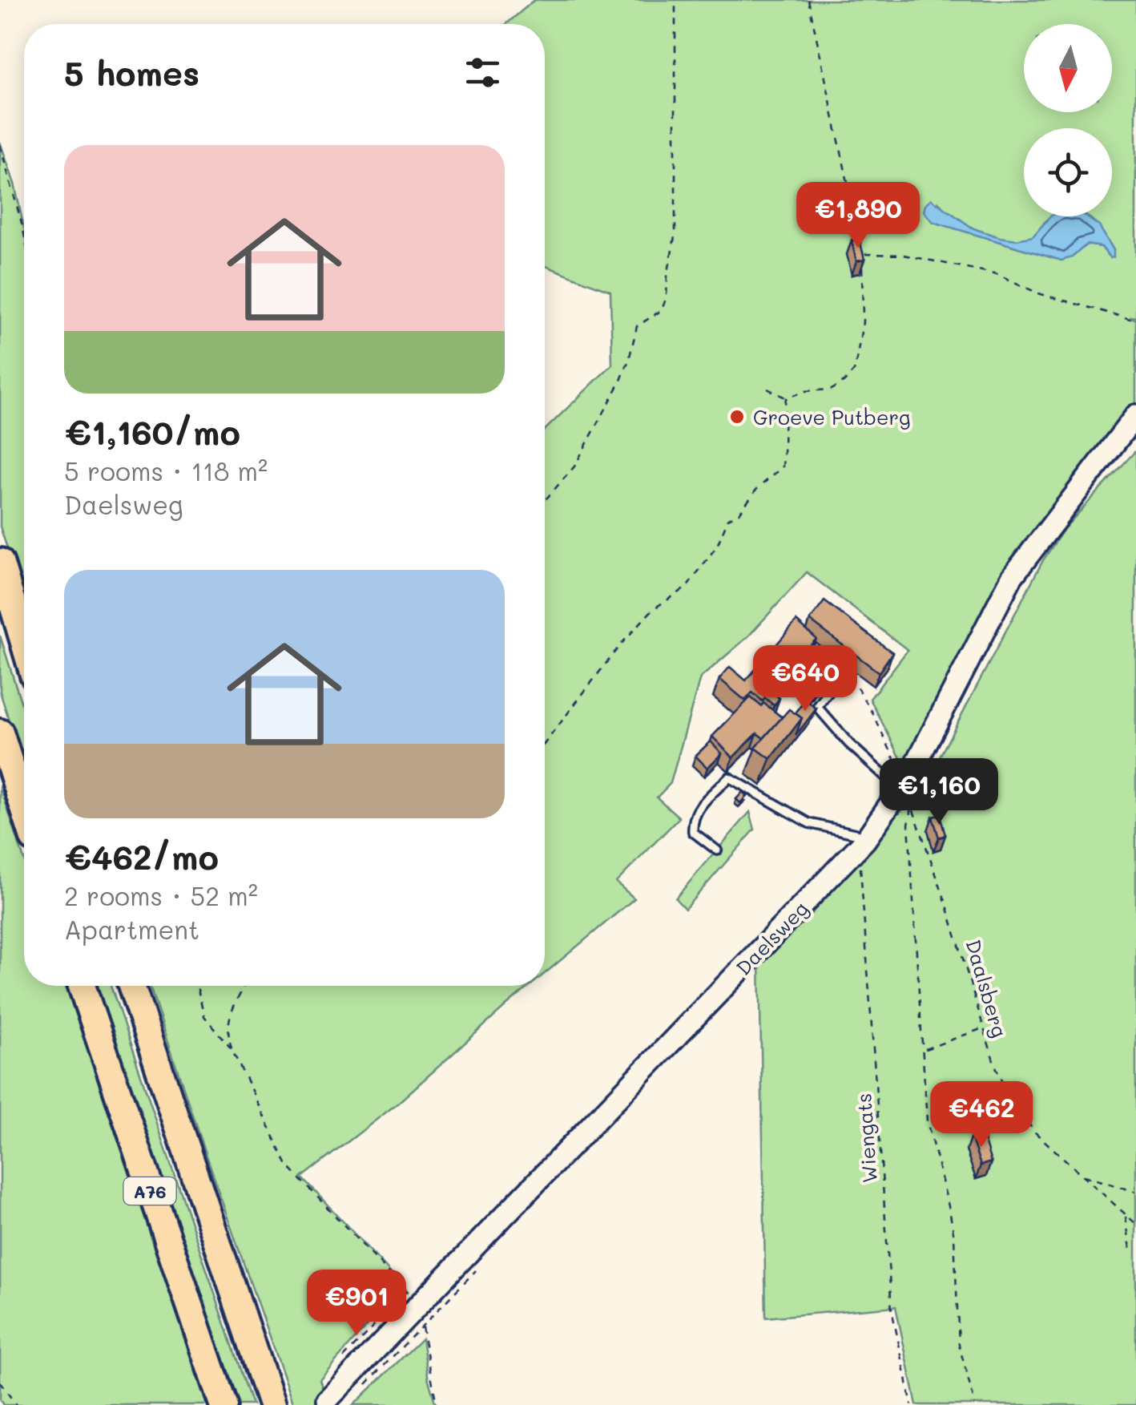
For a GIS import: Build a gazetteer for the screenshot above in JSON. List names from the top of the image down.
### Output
{
  "streets": {
    "highway": ["A76"],
    "street": ["Daelsweg"],
    "path": ["Daalsberg", "Wiengats"]
  },
  "crossings": [
    ["Daelsweg", "Daalsberg"]
  ],
  "places": ["Groeve Putberg"],
  "north": "bottom",
  "page": {
    "heading": "5 homes",
    "list": [
      {
        "name": "€1,160/mo",
        "note": "5 rooms · 118 m² · Daelsweg"
      },
      {
        "name": "€462/mo",
        "note": "2 rooms · 52 m² · Apartment"
      }
    ],
    "price": [
      "€1,890",
      "€640",
      "€1,160",
      "€462",
      "€901"
    ]
  }
}
